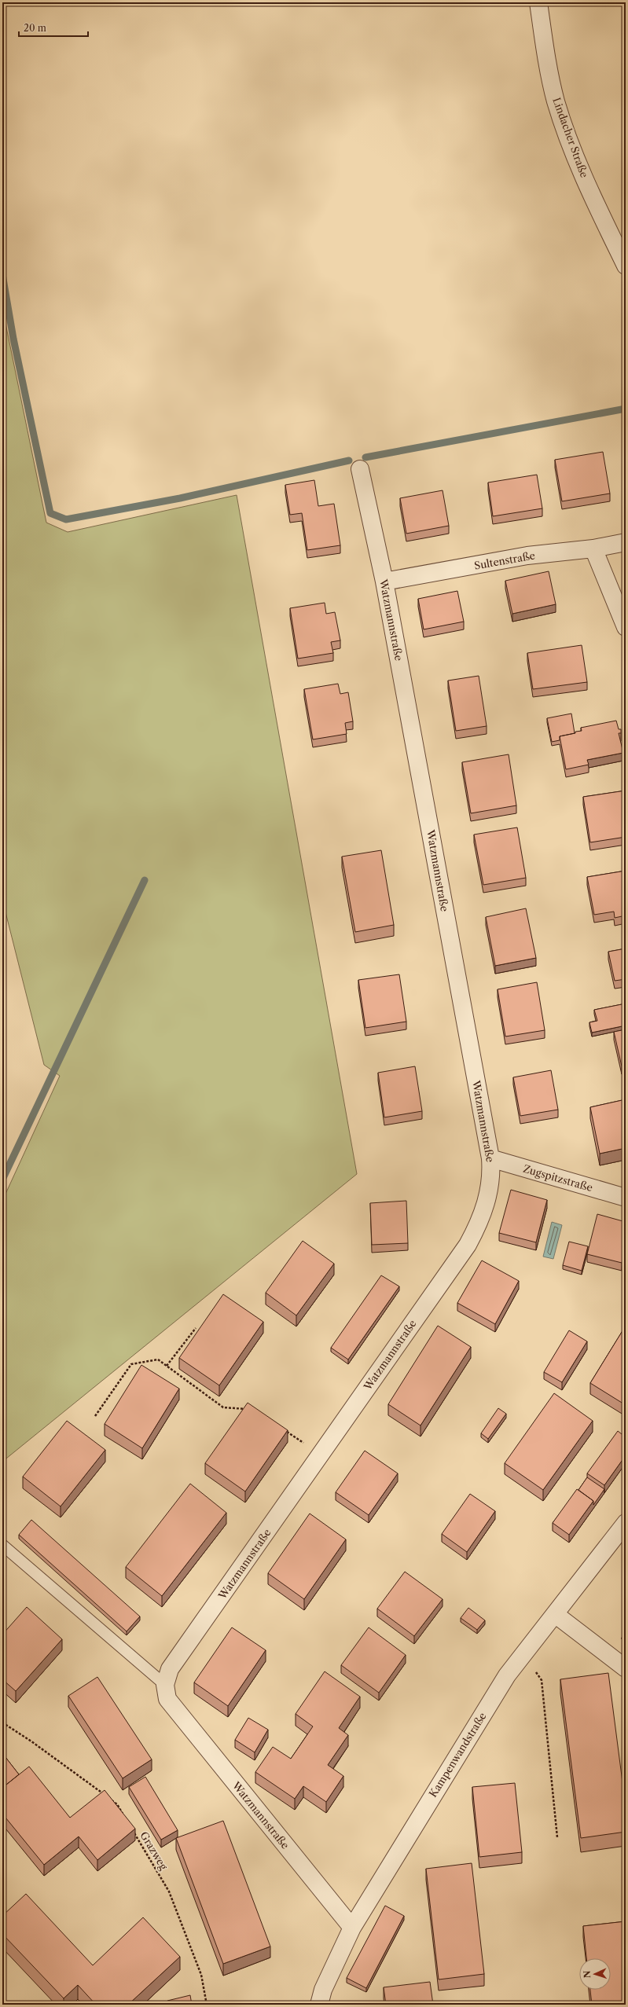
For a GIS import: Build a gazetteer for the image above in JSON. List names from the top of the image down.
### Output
{
  "streets": {
    "street": [
      "Lindacher Straße",
      "Sultenstraße",
      "Watzmannstraße",
      "Zugspitzstraße",
      "Kampenwandstraße"
    ],
    "path": ["Grazweg"]
  },
  "crossings": [
    ["Sultenstraße", "Watzmannstraße"],
    ["Watzmannstraße", "Zugspitzstraße"],
    ["Watzmannstraße", "Kampenwandstraße"]
  ],
  "scale_bar": "20 m",
  "north": "left"
}
